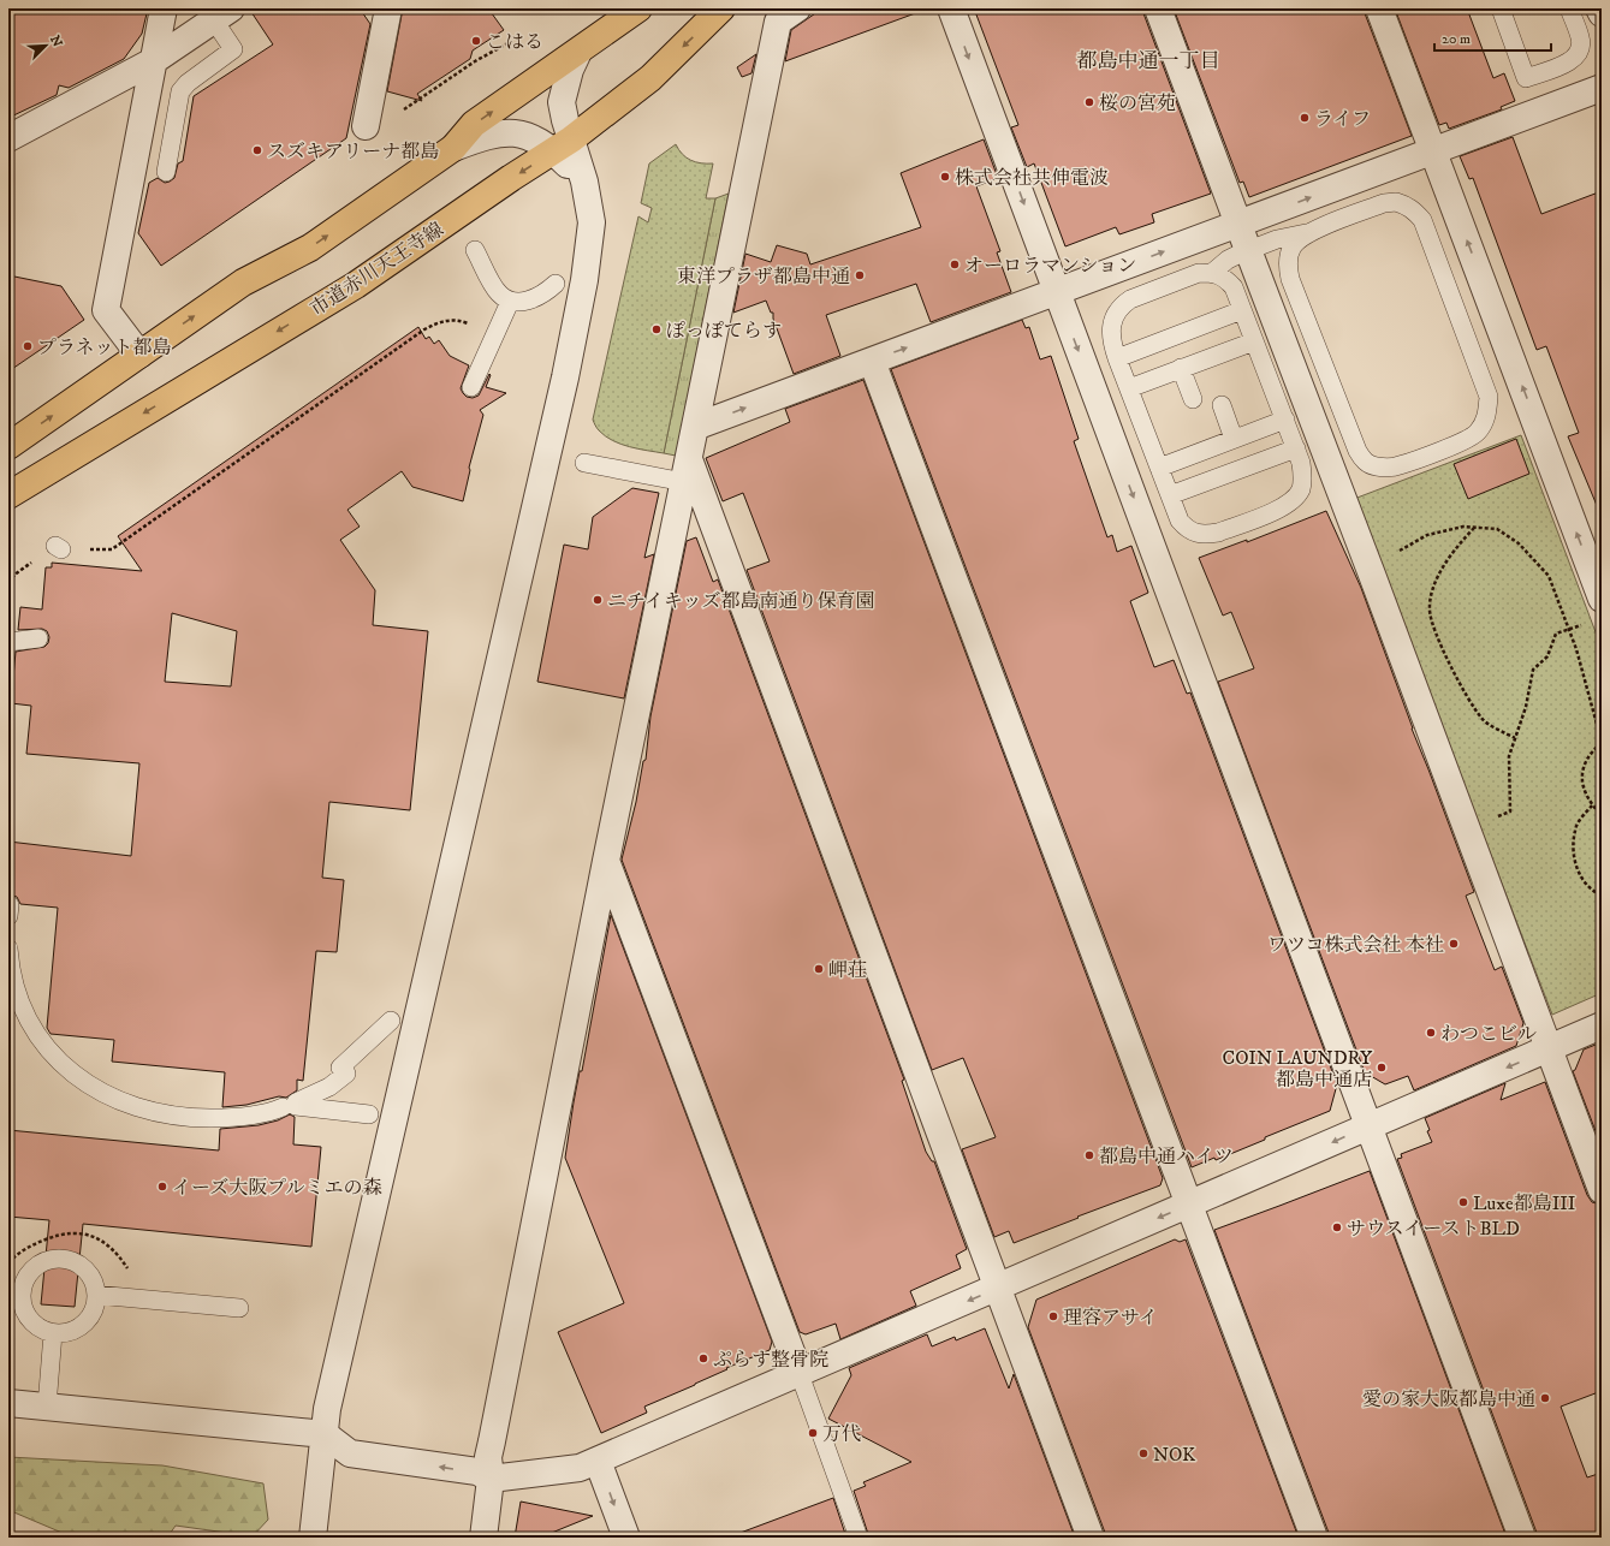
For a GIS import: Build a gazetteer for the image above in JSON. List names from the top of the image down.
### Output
{
  "streets": {
    "main road": ["市道赤川天王寺線"]
  },
  "districts": ["都島中通一丁目"],
  "places": [
    "こはる",
    "桜の宮苑",
    "ライフ",
    "スズキアリーナ都島",
    "株式会社共伸電波",
    "オーロラマンション",
    "東洋プラザ都島中通",
    "ぽっぽてらす",
    "プラネット都島",
    "ニチイキッズ都島南通り保育園",
    "ワツコ株式会社 本社",
    "岬荘",
    "わつこビル",
    "COIN LAUNDRY 都島中通店",
    "都島中通ハイツ",
    "イーズ大阪プルミエの森",
    "Luxe都島III",
    "サウスイーストBLD",
    "理容アサイ",
    "ぷらす整骨院",
    "愛の家大阪都島中通",
    "万代",
    "NOK"
  ],
  "scale_bar": "20 m",
  "north": "top right"
}
